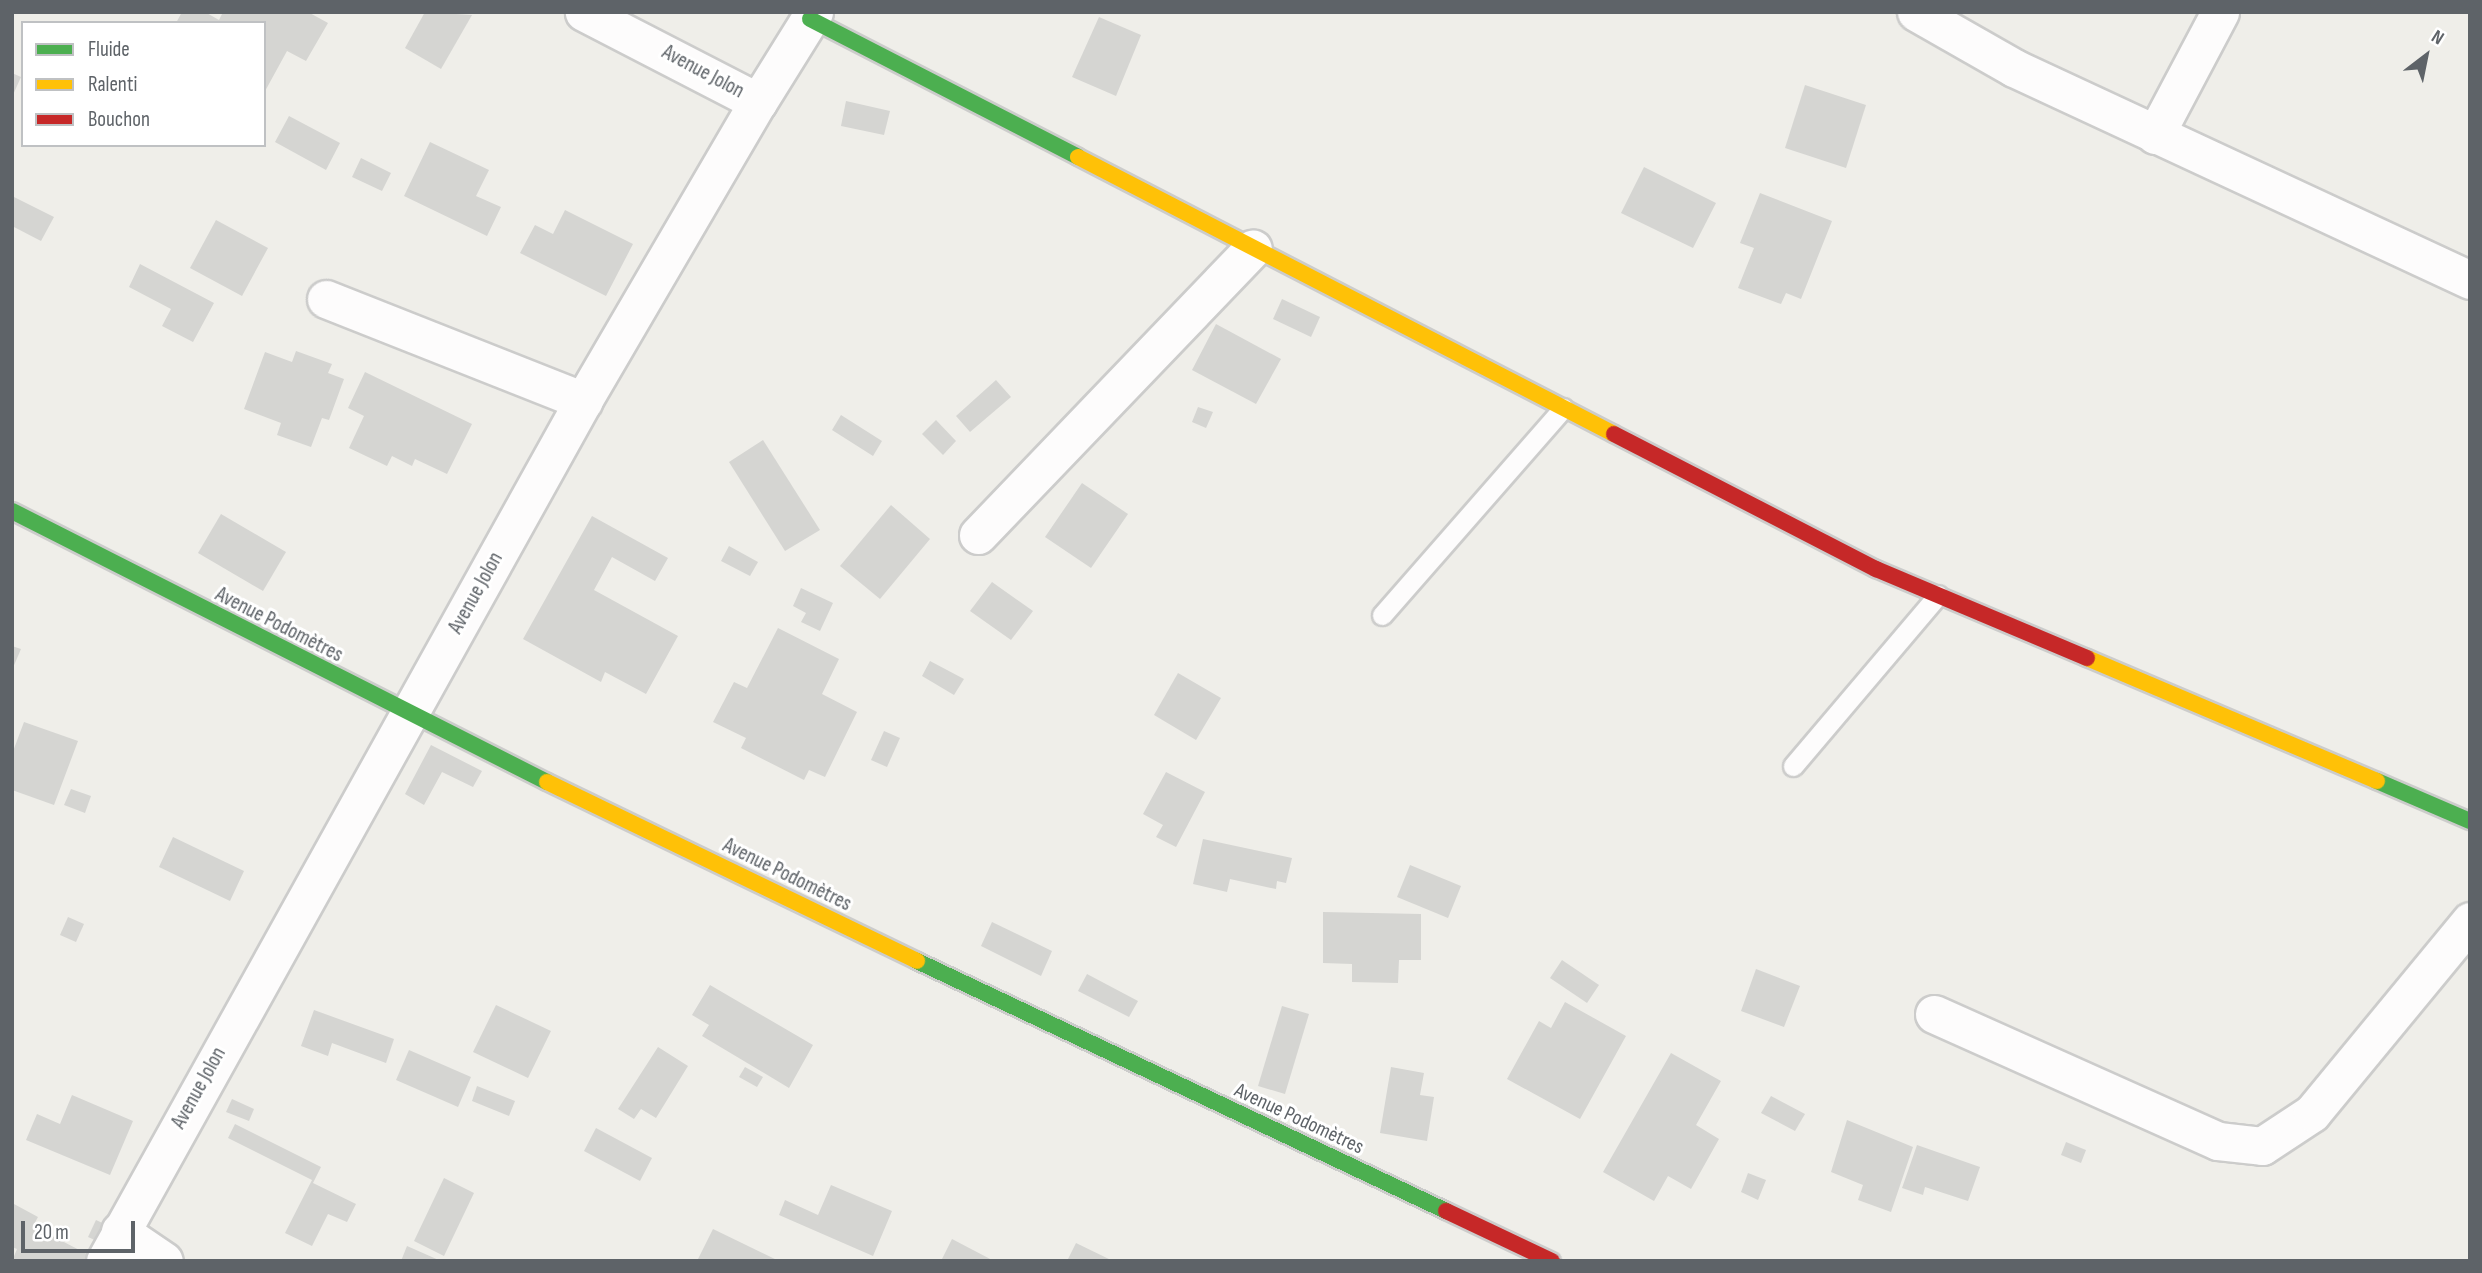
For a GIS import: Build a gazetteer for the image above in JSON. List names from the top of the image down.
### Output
{
  "streets": {
    "street": ["Avenue Jolon", "Avenue Podomètres"]
  },
  "crossings": [
    ["Avenue Jolon", "Avenue Podomètres"]
  ],
  "legend": ["Fluide", "Ralenti", "Bouchon"],
  "scale_bar": "20 m",
  "north": "top right"
}
